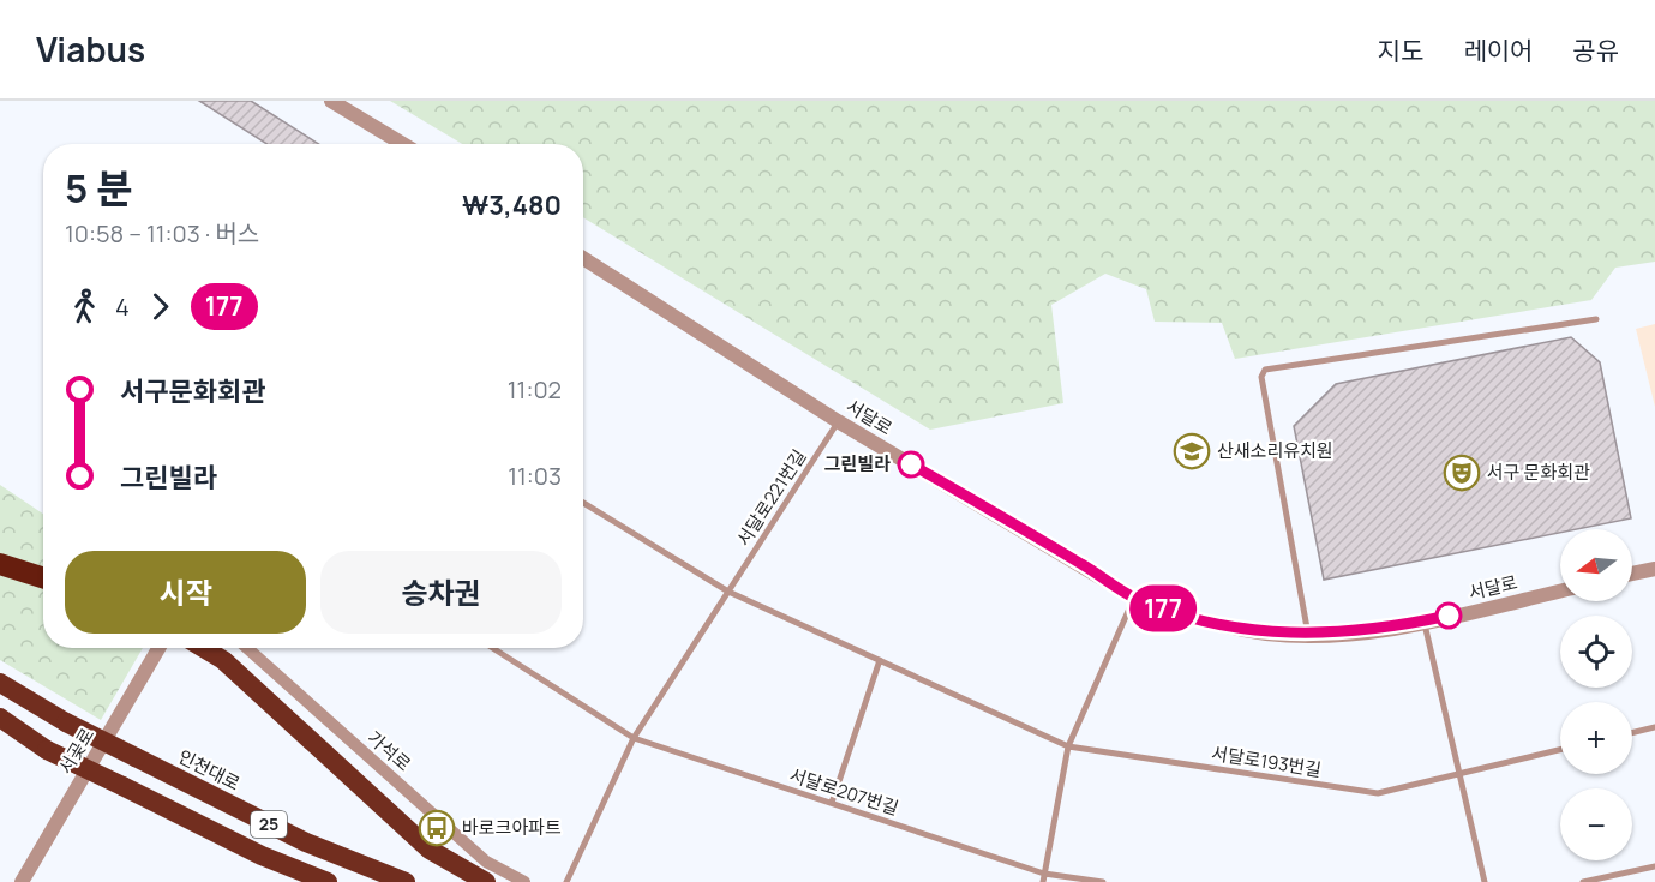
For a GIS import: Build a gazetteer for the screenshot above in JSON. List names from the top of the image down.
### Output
{
  "streets": {
    "highway": ["인천대로", "25"],
    "street": ["서달로", "서곶로", "가석로"],
    "lane": ["서달로221번길", "서달로193번길", "서달로207번길"]
  },
  "crossings": [
    ["서달로", "서달로221번길"],
    ["서달로221번길", "서달로207번길"]
  ],
  "places": {
    "school or university": ["산새소리유치원"],
    "other": ["그린빌라"],
    "theatre": ["서구 문화회관"],
    "bus stop": ["바로크아파트"]
  },
  "lines": ["bus line 177"],
  "north": "left",
  "page": {
    "header": "Viabus",
    "nav": ["지도", "레이어", "공유"],
    "on_map": "177",
    "heading": ["5 분", "10:58 – 11:03 · 버스", "₩3,480"],
    "legs": ["4", "177"],
    "list": [
      {
        "name": "서구문화회관",
        "value": "11:02"
      },
      {
        "name": "그린빌라",
        "value": "11:03"
      }
    ],
    "map_buttons": ["+", "−"],
    "buttons": ["시작", "승차권"]
  }
}
